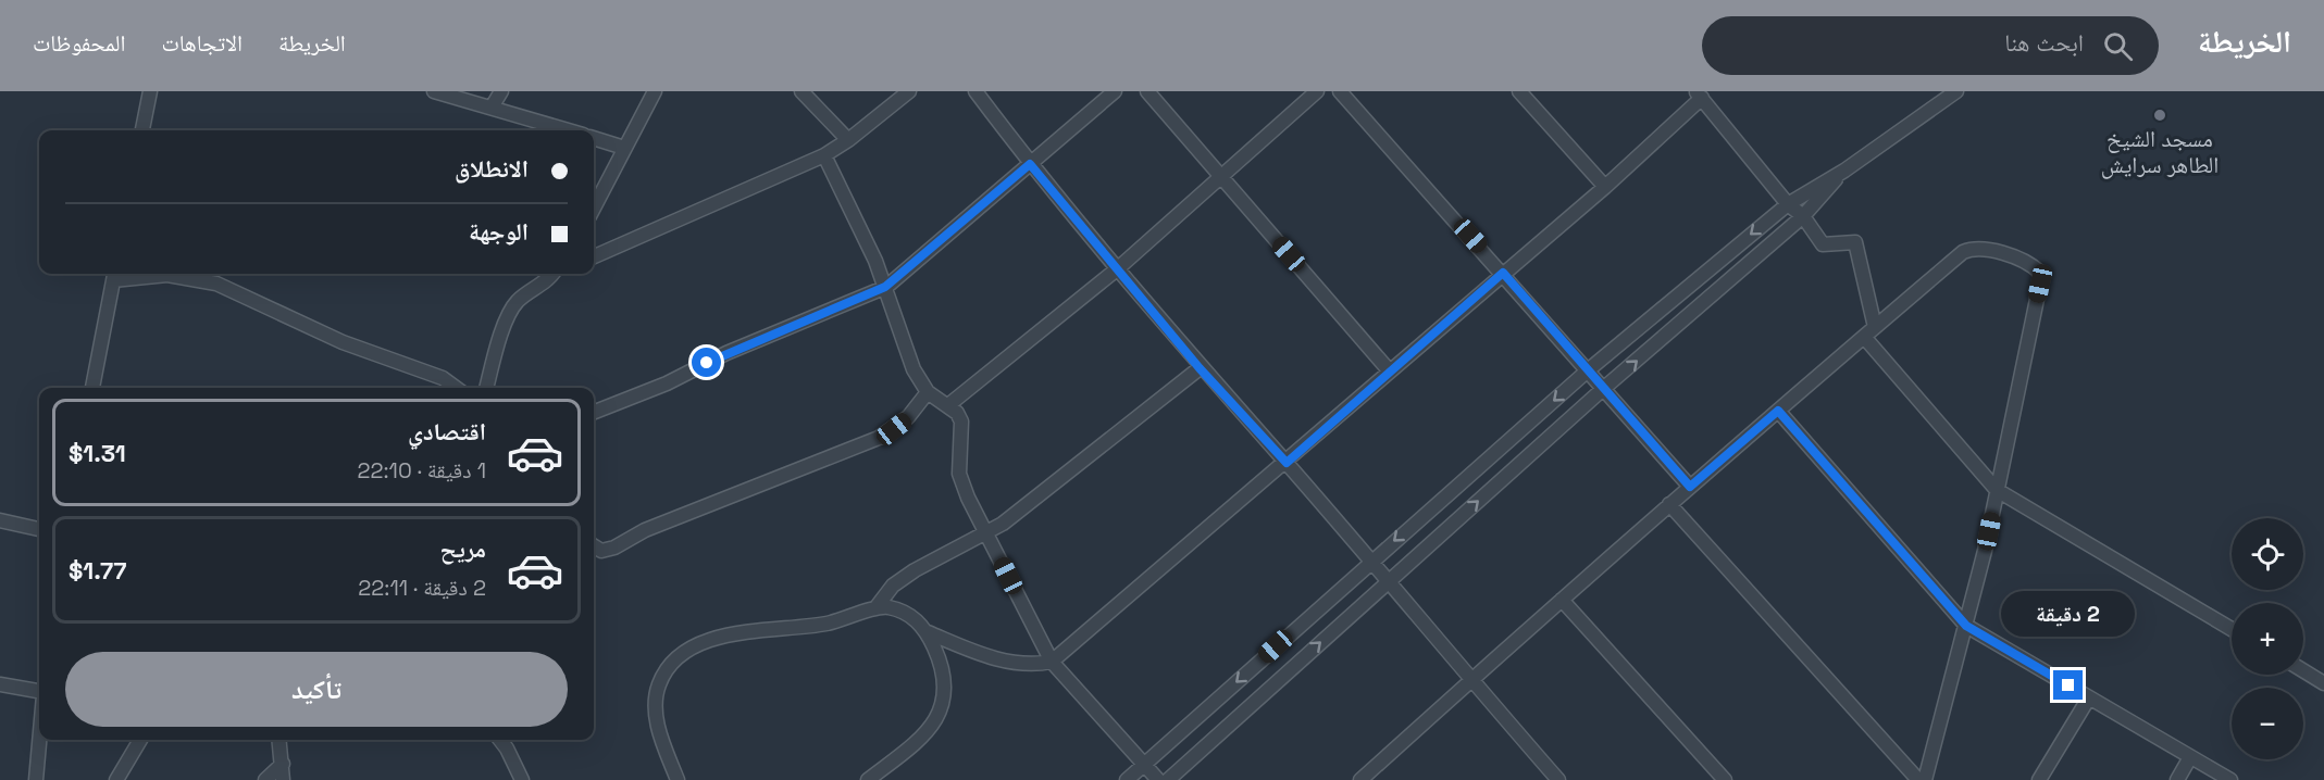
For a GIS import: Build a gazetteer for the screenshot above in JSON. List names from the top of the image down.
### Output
{
  "places": ["مسجد الشيخ الطاهر سرايش"],
  "page": {
    "header": "الخريطة",
    "search": "ابحث هنا",
    "nav": ["الخريطة", "الاتجاهات", "المحفوظات"],
    "banner": ["الانطلاق", "الوجهة"],
    "list": [
      {
        "name": "اقتصادي",
        "note": "1 دقيقة · 22:10",
        "value": "$1.31"
      },
      {
        "name": "مريح",
        "note": "2 دقيقة · 22:11",
        "value": "$1.77"
      }
    ],
    "map_buttons": ["+", "−"],
    "bubble": "2 دقيقة",
    "buttons": "تأكيد"
  }
}
